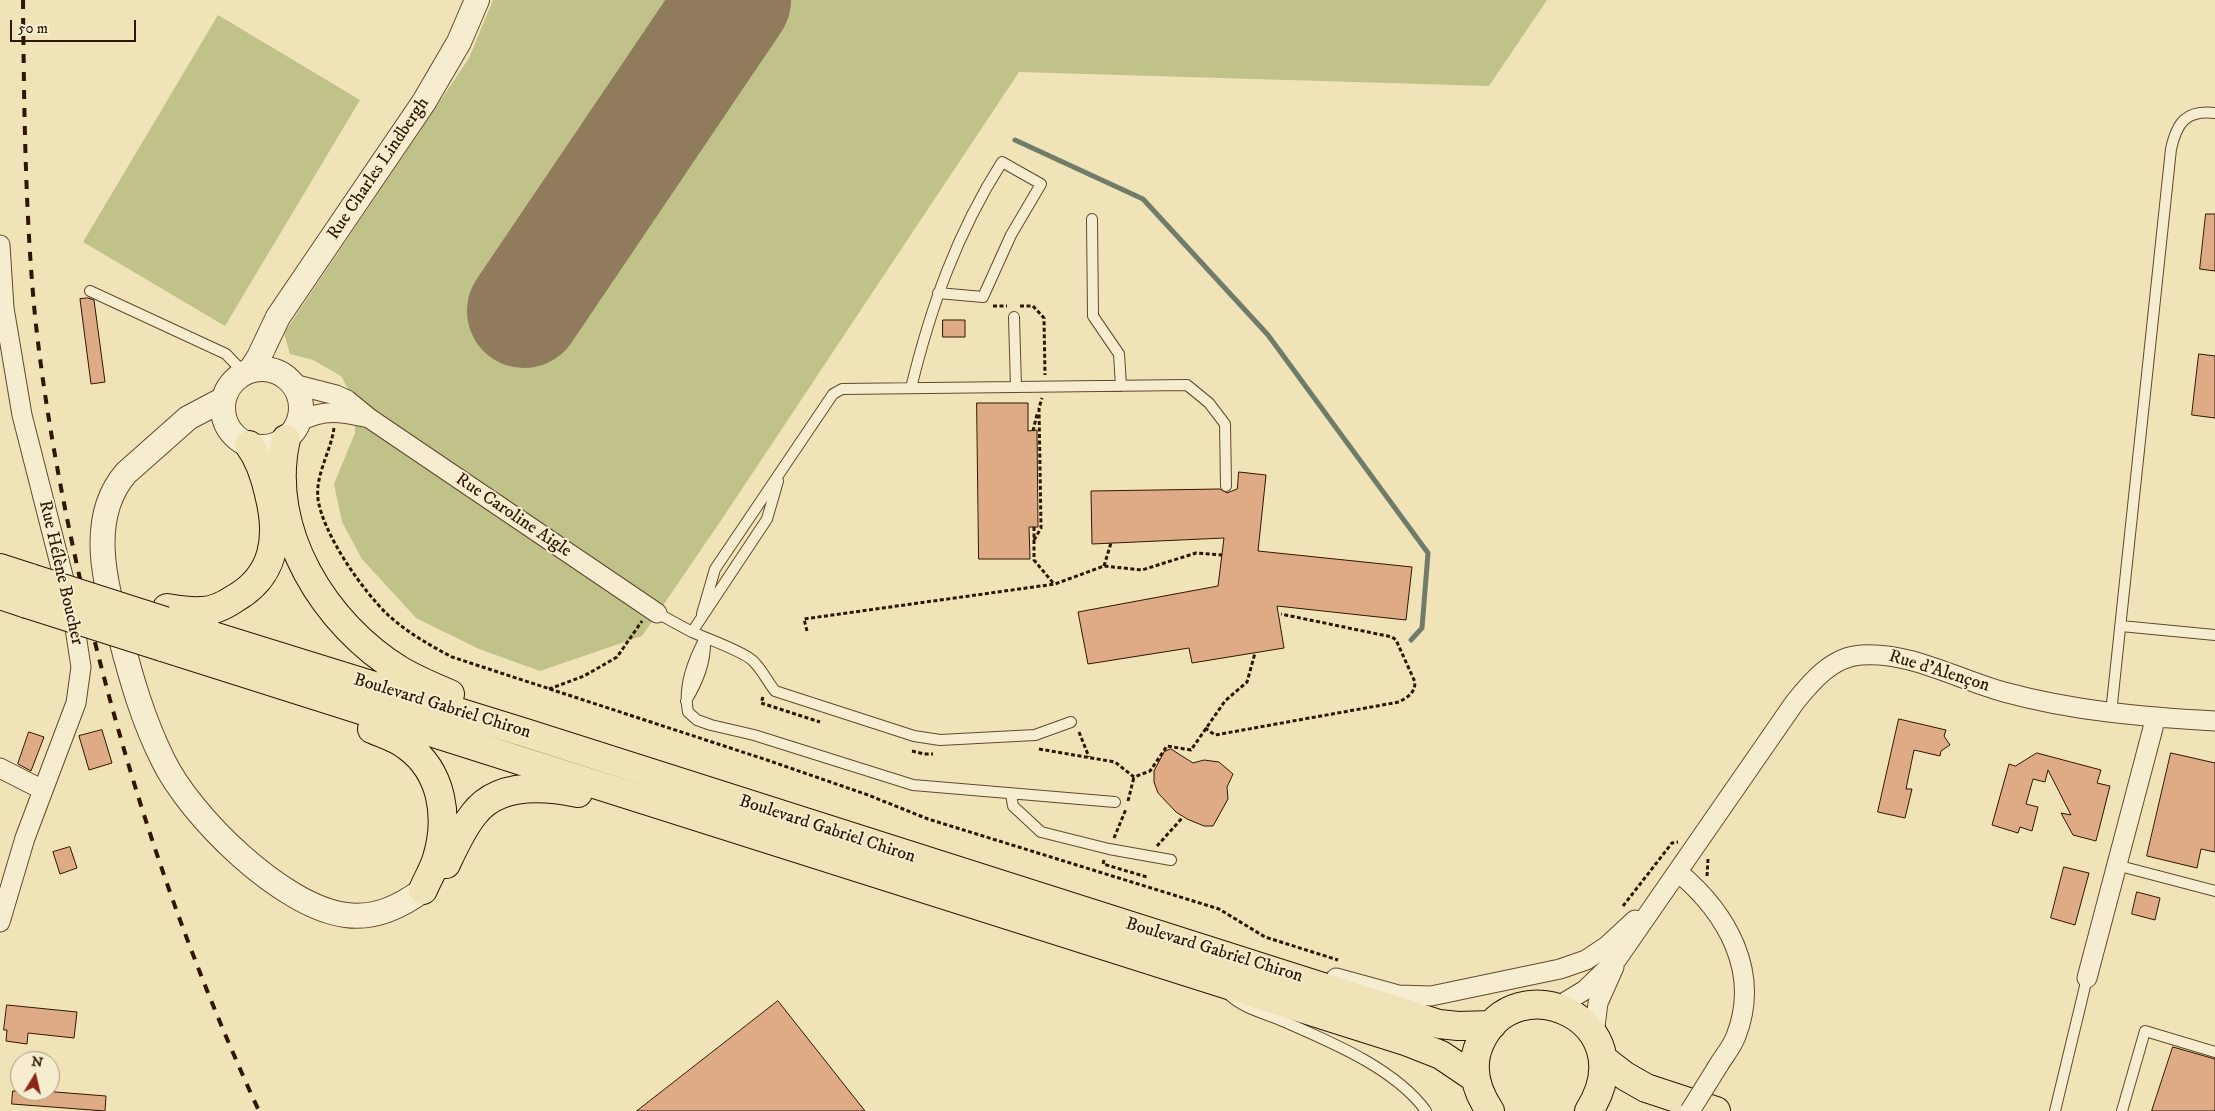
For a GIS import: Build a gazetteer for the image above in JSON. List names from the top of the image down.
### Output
{
  "streets": {
    "main road": ["Boulevard Gabriel Chiron"],
    "street": [
      "Rue Charles Lindbergh",
      "Rue Caroline Aigle",
      "Rue Hélène Boucher",
      "Rue d’Alençon"
    ]
  },
  "crossings": [
    ["Rue Charles Lindbergh", "Rue Caroline Aigle"]
  ],
  "scale_bar": "50 m",
  "north": "top"
}
